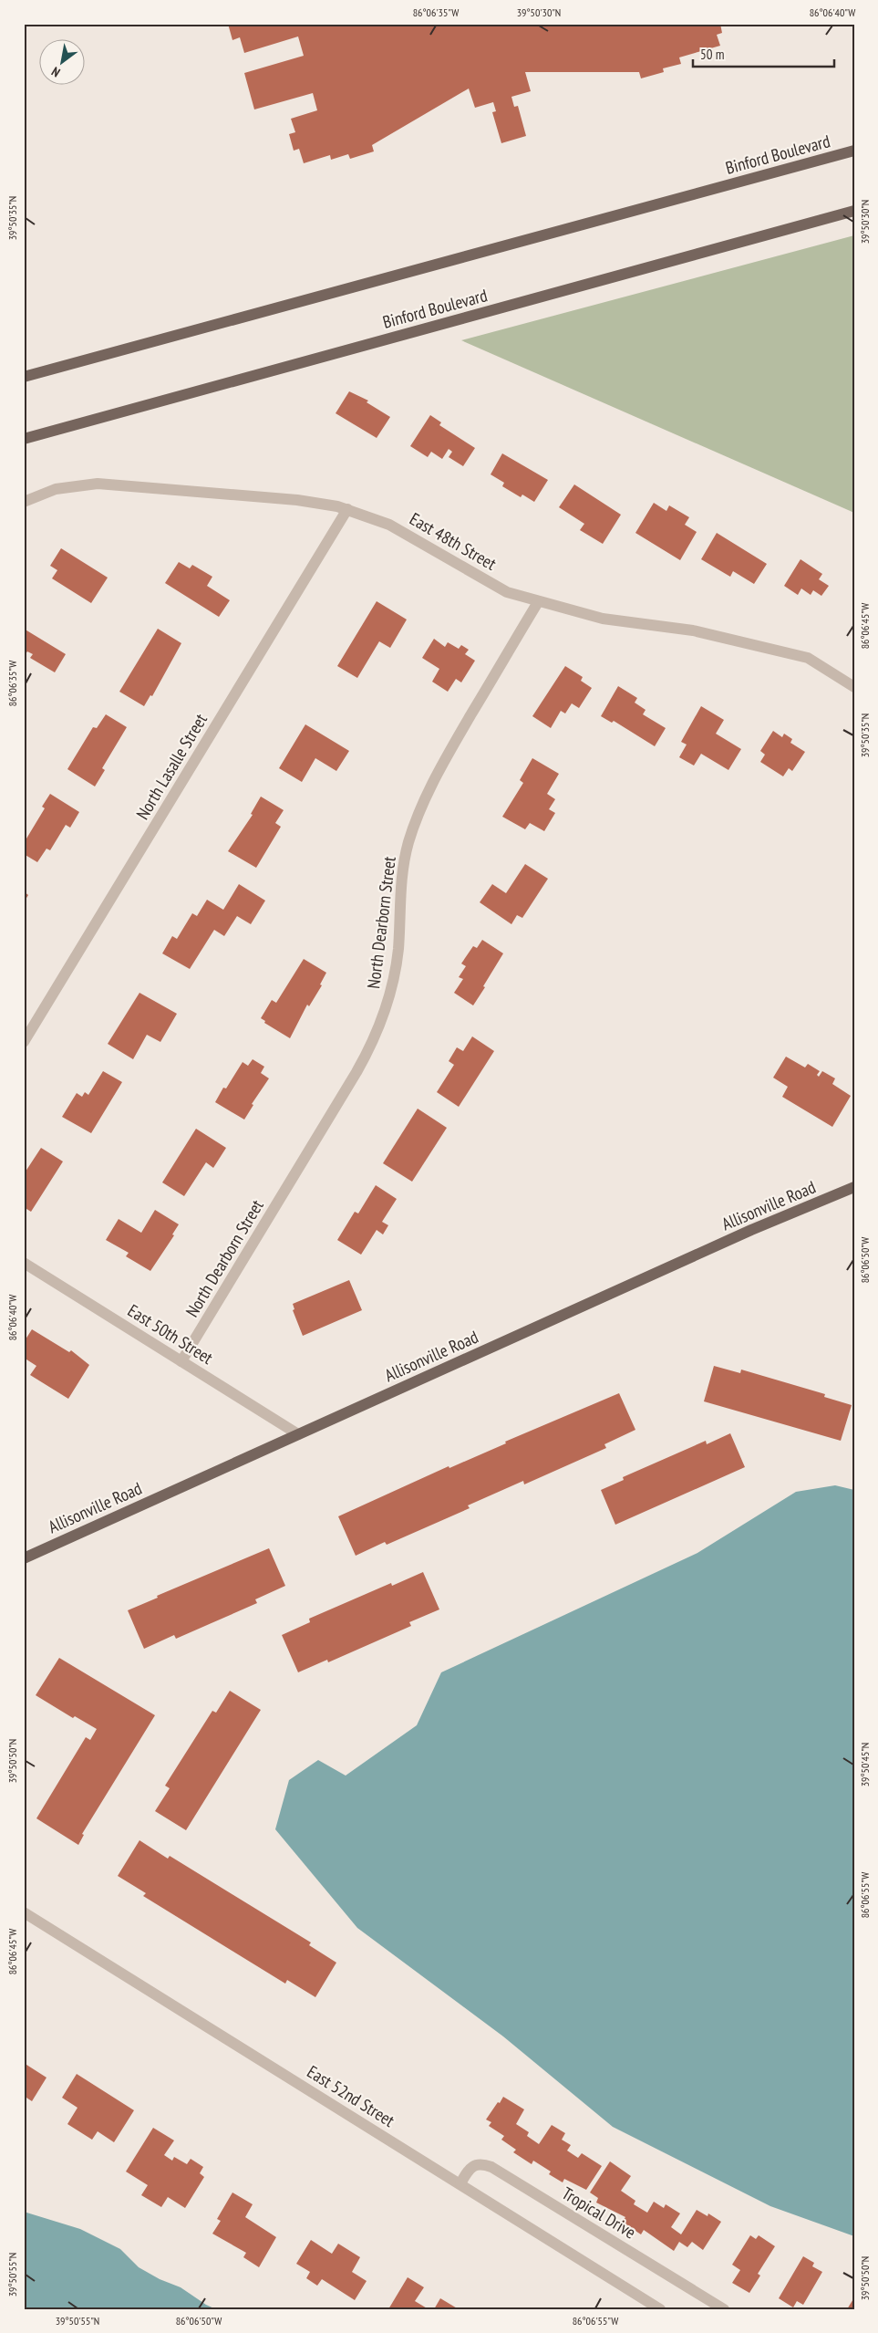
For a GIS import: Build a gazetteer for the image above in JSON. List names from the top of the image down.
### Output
{
  "streets": {
    "main road": ["Binford Boulevard", "Allisonville Road"],
    "street": [
      "East 48th Street",
      "North Lasalle Street",
      "North Dearborn Street",
      "East 50th Street",
      "East 52nd Street",
      "Tropical Drive"
    ]
  },
  "crossings": [
    ["East 48th Street", "North Lasalle Street"],
    ["East 48th Street", "North Dearborn Street"],
    ["North Dearborn Street", "East 50th Street"],
    ["Allisonville Road", "East 50th Street"],
    ["East 52nd Street", "Tropical Drive"]
  ],
  "scale_bar": "50 m",
  "north": "bottom left",
  "coordinates": [
    "86°06'35\"W",
    "39°50'30\"N",
    "86°06'40\"W",
    "39°50'35\"N",
    "86°06'45\"W",
    "86°06'50\"W",
    "39°50'50\"N",
    "39°50'45\"N",
    "86°06'55\"W",
    "39°50'55\"N"
  ]
}
